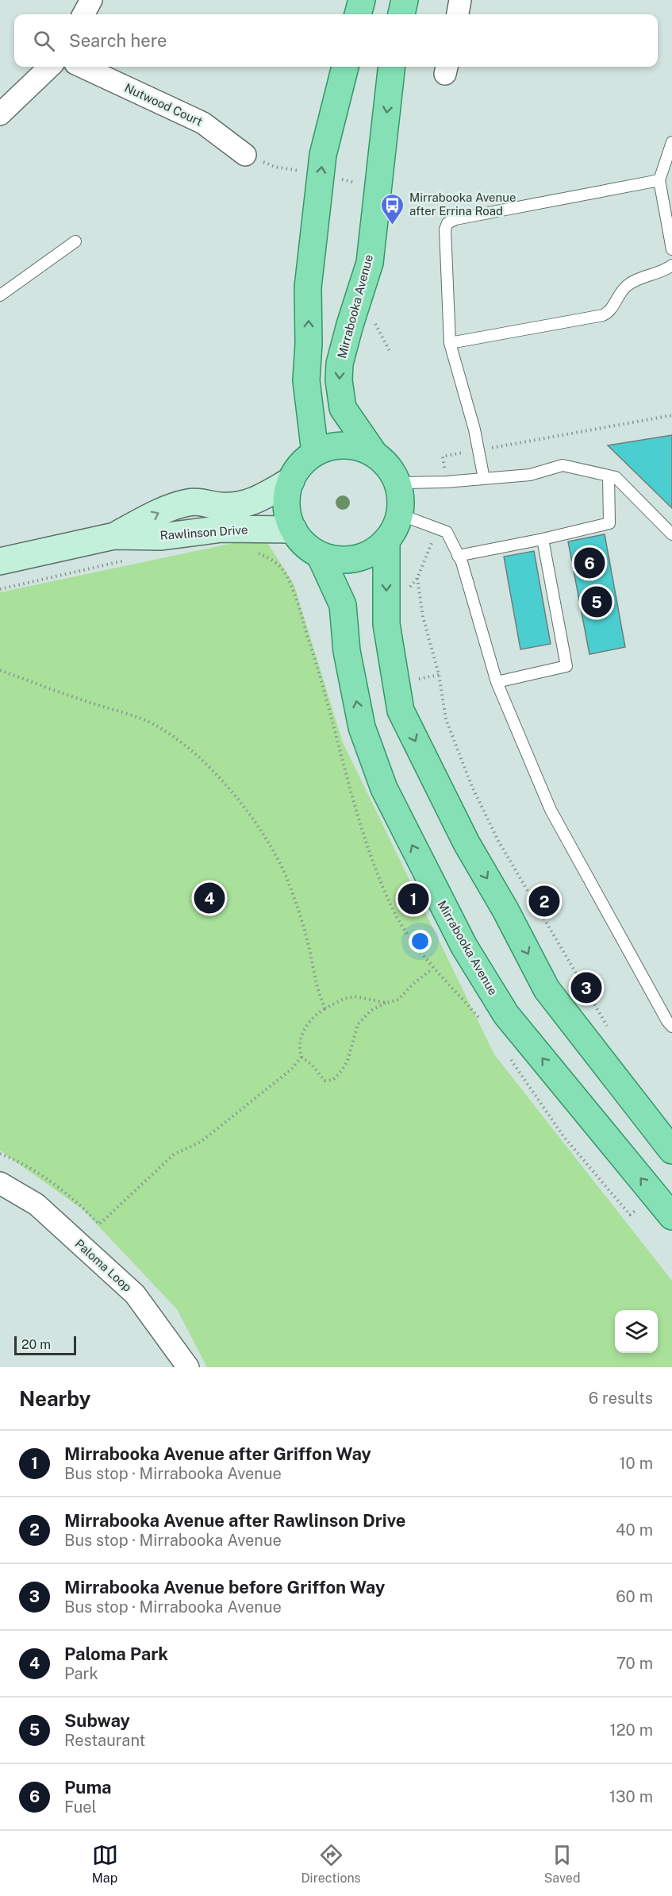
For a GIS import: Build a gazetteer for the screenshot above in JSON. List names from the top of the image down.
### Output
{
  "streets": {
    "main road": ["Mirrabooka Avenue"],
    "street": ["Nutwood Court", "Rawlinson Drive", "Paloma Loop"]
  },
  "crossings": [
    ["Mirrabooka Avenue", "Rawlinson Drive"]
  ],
  "places": {
    "bus stop": ["Mirrabooka Avenue after Errina Road"]
  },
  "scale_bar": "20 m",
  "page": {
    "search": "Search here",
    "pins": [
      "6",
      "5",
      "4",
      "1",
      "2",
      "3"
    ],
    "scale": "20 m",
    "heading": ["Nearby", "6 results"],
    "list": [
      {
        "mark": "1",
        "name": "Mirrabooka Avenue after Griffon Way",
        "note": "Bus stop · Mirrabooka Avenue",
        "value": "10 m"
      },
      {
        "mark": "2",
        "name": "Mirrabooka Avenue after Rawlinson Drive",
        "note": "Bus stop · Mirrabooka Avenue",
        "value": "40 m"
      },
      {
        "mark": "3",
        "name": "Mirrabooka Avenue before Griffon Way",
        "note": "Bus stop · Mirrabooka Avenue",
        "value": "60 m"
      },
      {
        "mark": "4",
        "name": "Paloma Park",
        "note": "Park",
        "value": "70 m"
      },
      {
        "mark": "5",
        "name": "Subway",
        "note": "Restaurant",
        "value": "120 m"
      },
      {
        "mark": "6",
        "name": "Puma",
        "note": "Fuel",
        "value": "130 m"
      }
    ],
    "nav": ["Map", "Directions", "Saved"]
  }
}
